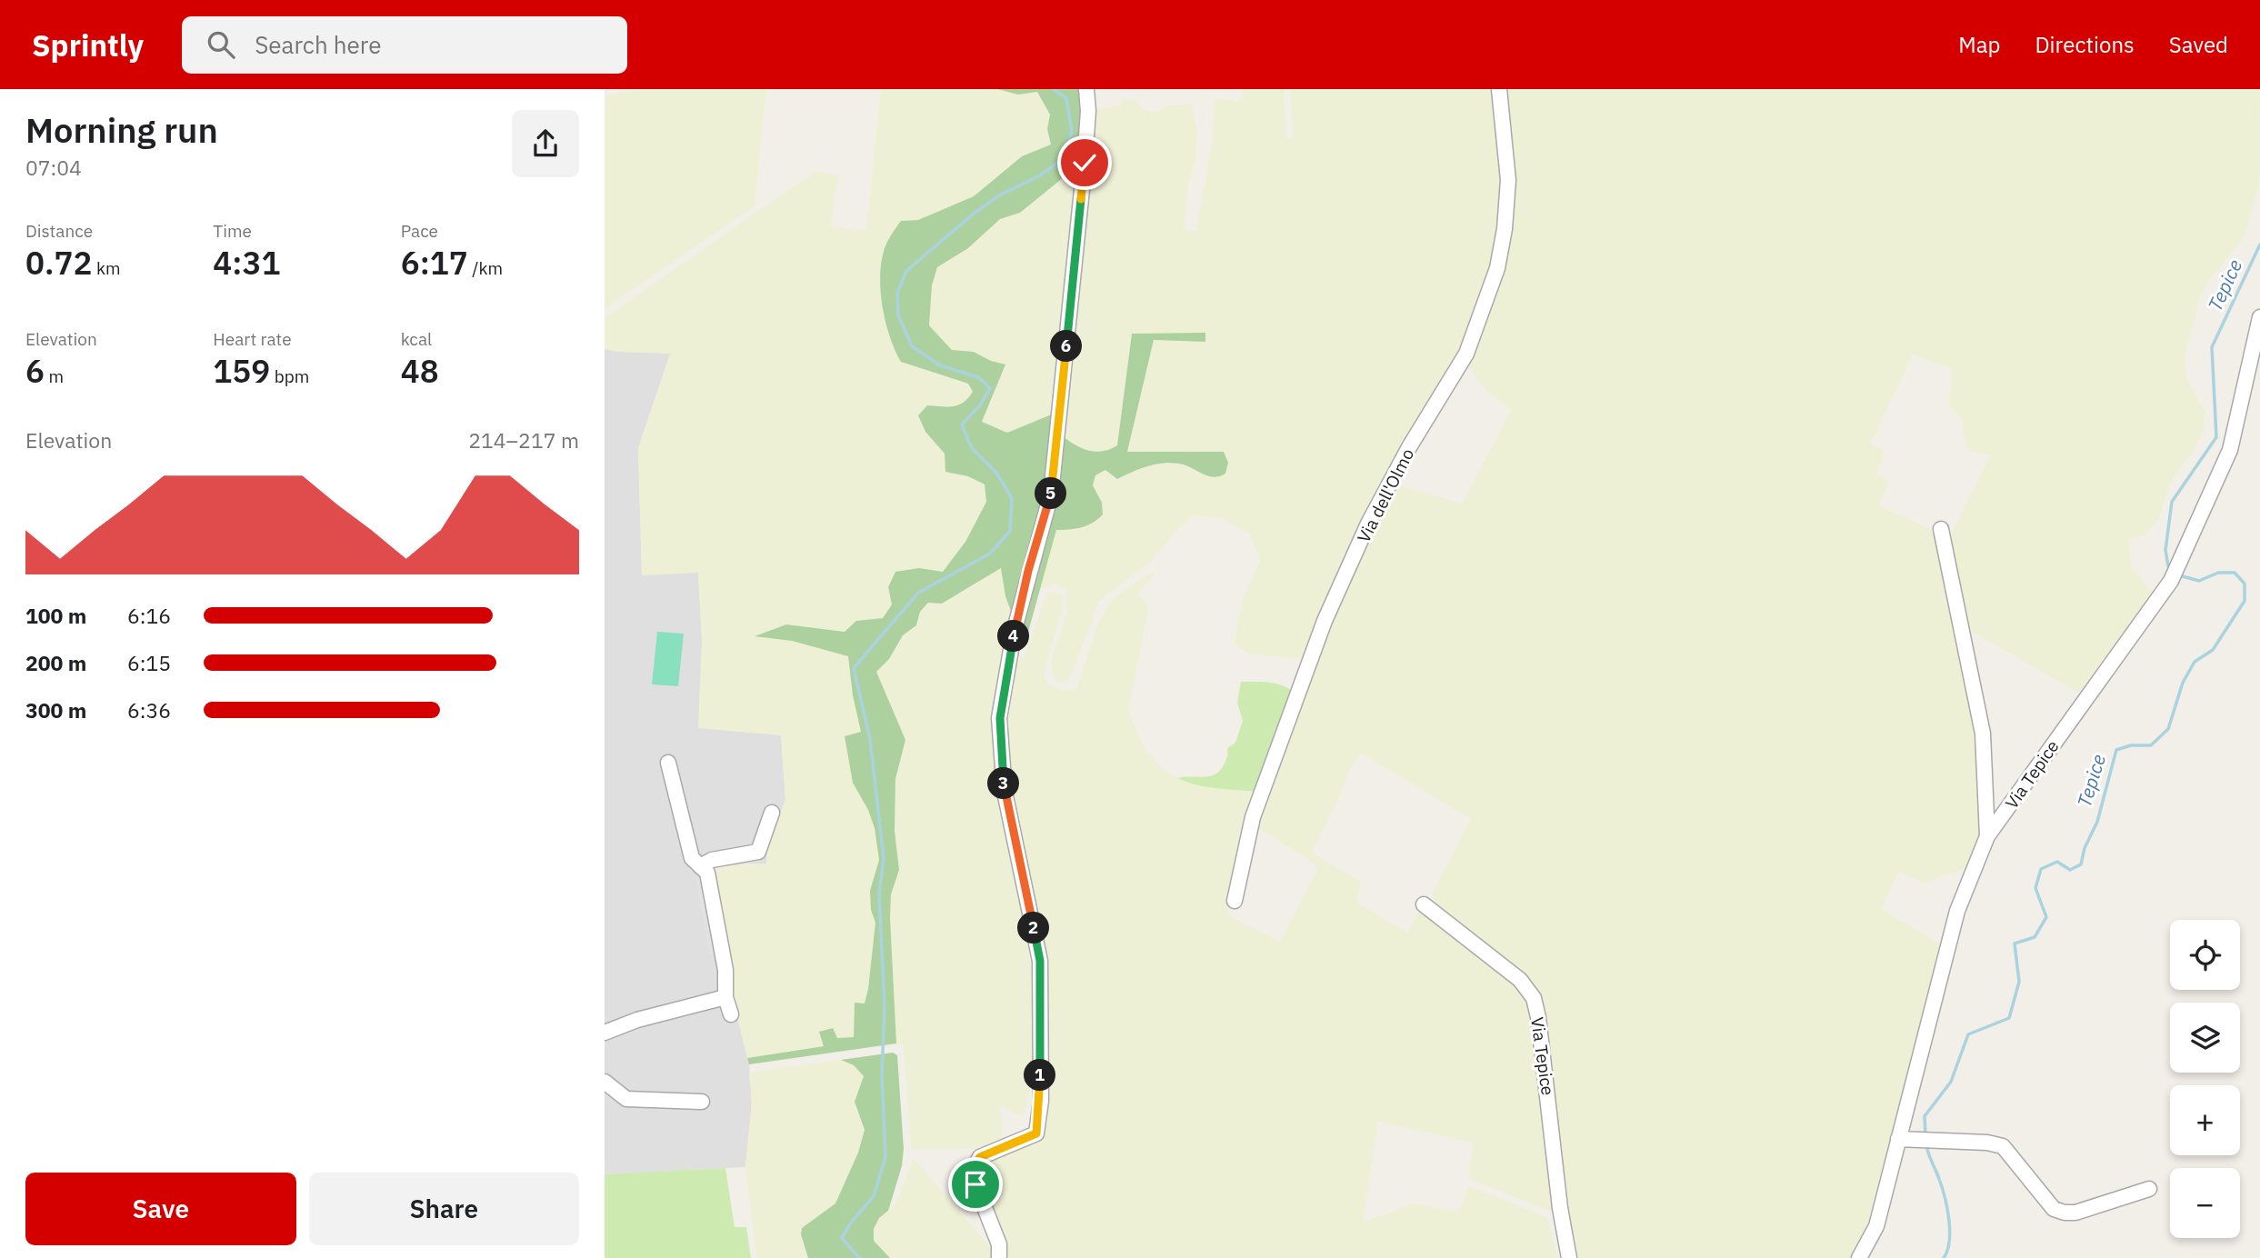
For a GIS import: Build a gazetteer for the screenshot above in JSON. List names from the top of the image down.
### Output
{
  "streets": {
    "street": ["Via dell'Olmo", "Via Tepice"]
  },
  "water": ["Tepice"],
  "page": {
    "header": "Sprintly",
    "search": "Search here",
    "nav": ["Map", "Directions", "Saved"],
    "heading": ["Morning run", "07:04"],
    "stats": [
      ["Distance", "0.72 km"],
      ["Time", "4:31"],
      ["Pace", "6:17 /km"],
      ["Elevation", "6 m"],
      ["Heart rate", "159 bpm"],
      ["kcal", "48"]
    ],
    "pins": [
      "6",
      "5",
      "4",
      "3",
      "2",
      "1"
    ],
    "chart": ["Elevation", "214–217 m"],
    "list": [
      {
        "name": "100 m",
        "note": "6:16"
      },
      {
        "name": "200 m",
        "note": "6:15"
      },
      {
        "name": "300 m",
        "note": "6:36"
      }
    ],
    "map_buttons": ["+", "−"],
    "buttons": ["Save", "Share"]
  }
}
